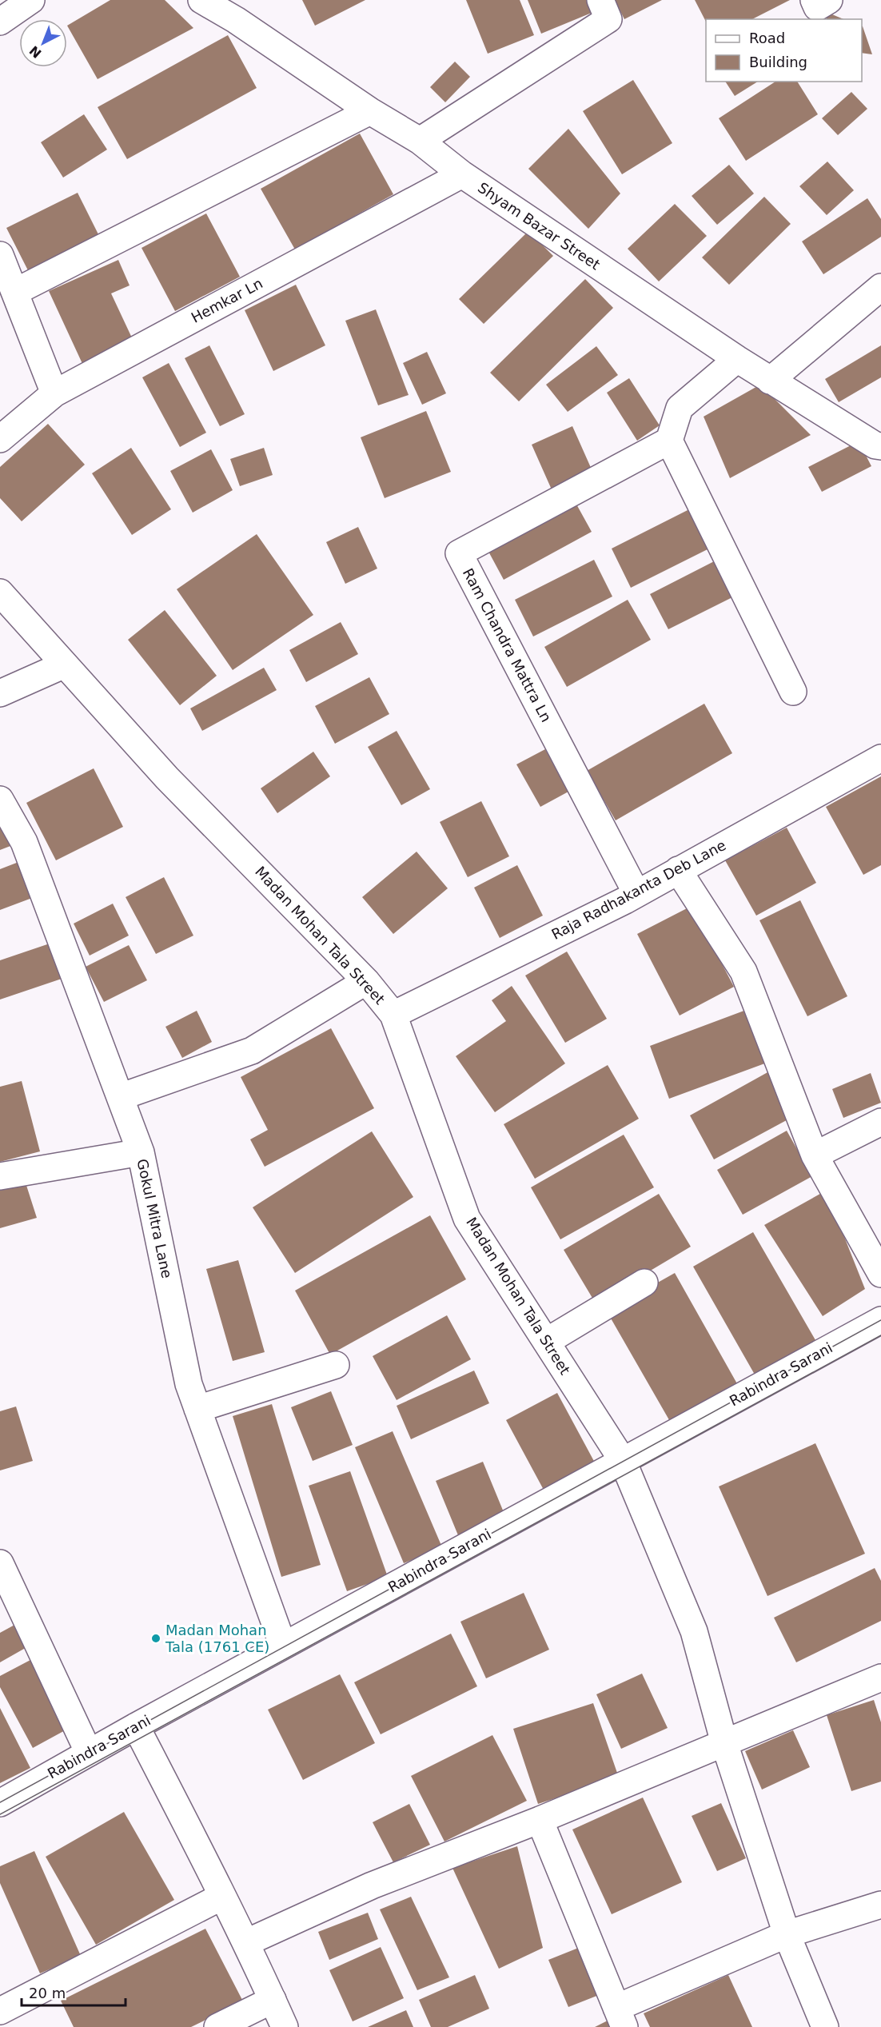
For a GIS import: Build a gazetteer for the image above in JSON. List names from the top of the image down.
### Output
{
  "streets": {
    "street": [
      "Shyam Bazar Street",
      "Hemkar Ln",
      "Ram Chandra Mattra Ln",
      "Raja Radhakanta Deb Lane",
      "Madan Mohan Tala Street",
      "Gokul Mitra Lane",
      "Rabindra Sarani"
    ]
  },
  "crossings": [
    ["Shyam Bazar Street", "Hemkar Ln"],
    ["Ram Chandra Mattra Ln", "Raja Radhakanta Deb Lane"],
    ["Raja Radhakanta Deb Lane", "Madan Mohan Tala Street"],
    ["Madan Mohan Tala Street", "Rabindra Sarani"],
    ["Gokul Mitra Lane", "Rabindra Sarani"]
  ],
  "places": ["Madan Mohan Tala (1761 CE)"],
  "legend": ["Road", "Building"],
  "scale_bar": "20 m",
  "north": "bottom left"
}
